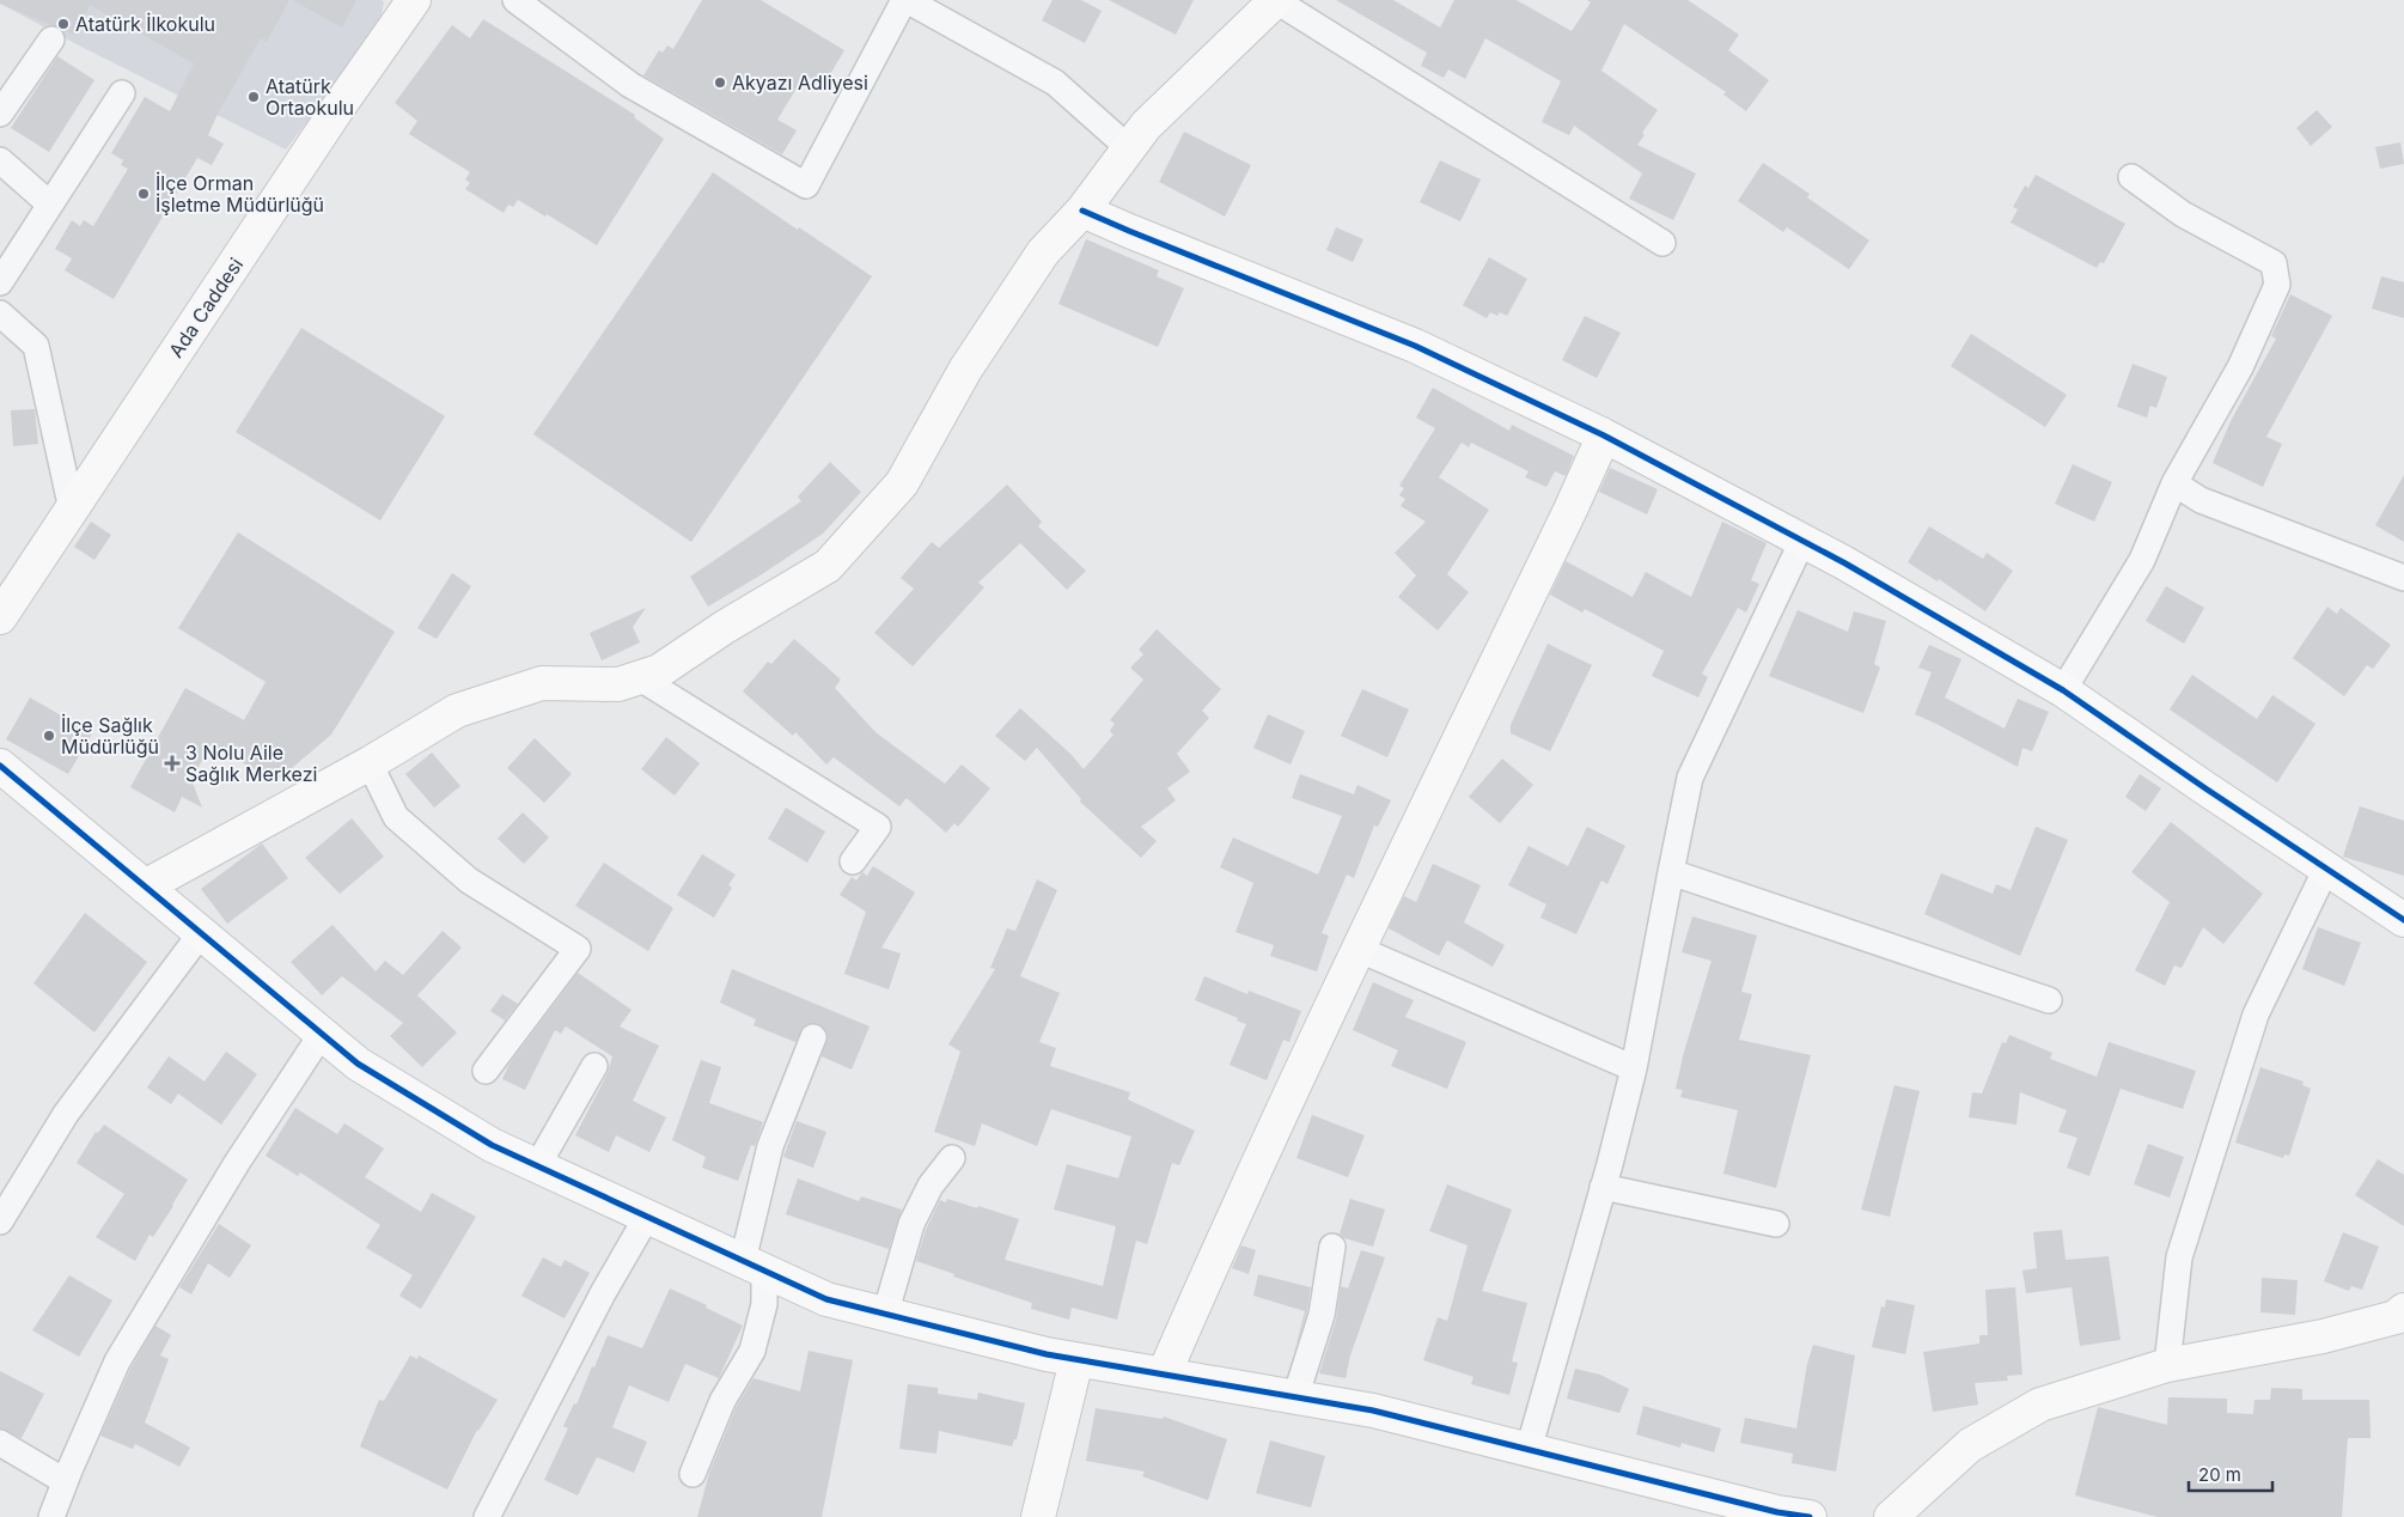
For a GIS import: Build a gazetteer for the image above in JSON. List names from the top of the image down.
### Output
{
  "streets": {
    "street": ["Ada Caddesi"]
  },
  "places": {
    "other": [
      "Atatürk İlkokulu",
      "Akyazı Adliyesi",
      "Atatürk Ortaokulu",
      "İlçe Orman İşletme Müdürlüğü",
      "İlçe Sağlık Müdürlüğü"
    ],
    "health": ["3 Nolu Aile Sağlık Merkezi"]
  },
  "scale_bar": "20 m"
}
